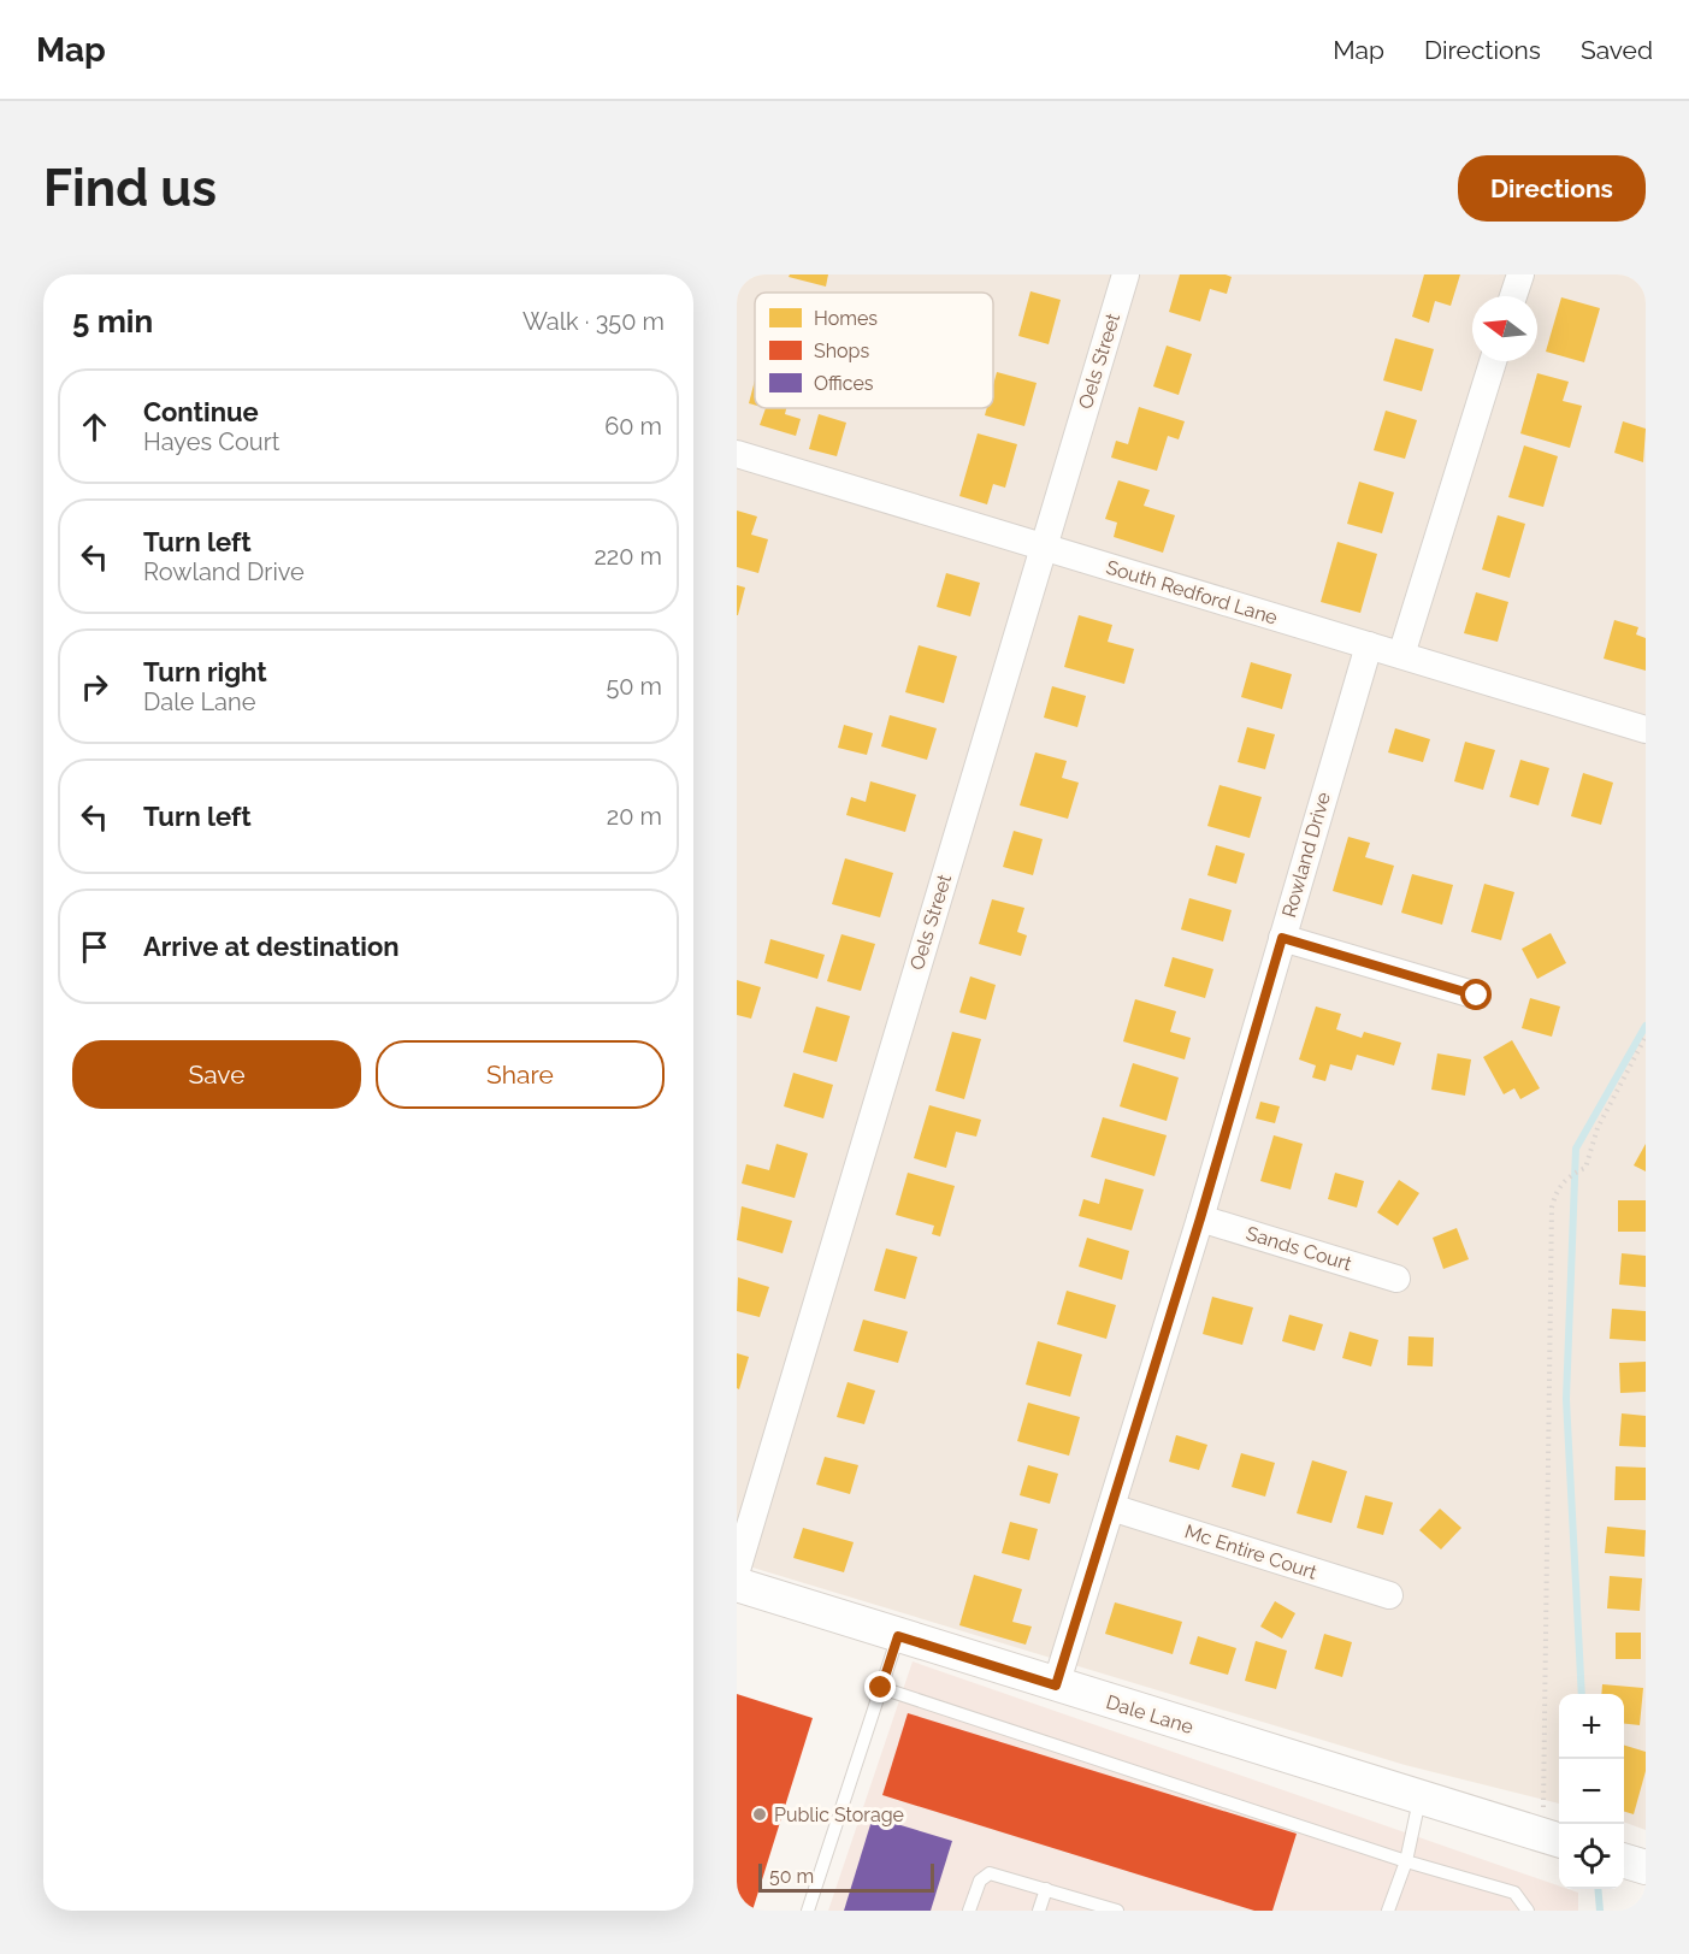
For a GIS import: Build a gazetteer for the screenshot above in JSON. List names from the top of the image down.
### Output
{
  "streets": {
    "street": [
      "Oels Street",
      "South Redford Lane",
      "Rowland Drive",
      "Sands Court",
      "Mc Entire Court",
      "Dale Lane"
    ]
  },
  "crossings": [
    ["Oels Street", "South Redford Lane"],
    ["South Redford Lane", "Rowland Drive"],
    ["Rowland Drive", "Sands Court"],
    ["Rowland Drive", "Mc Entire Court"],
    ["Rowland Drive", "Dale Lane"]
  ],
  "places": ["Public Storage"],
  "legend": ["Homes", "Shops", "Offices"],
  "scale_bar": "50 m",
  "north": "left",
  "page": {
    "header": "Map",
    "nav": ["Map", "Directions", "Saved"],
    "buttons": [
      "Directions",
      ["Save", "Share"]
    ],
    "title": "Find us",
    "heading": ["5 min", "Walk · 350 m"],
    "list": [
      ["Continue", "Hayes Court", "60 m"],
      ["Turn left", "Rowland Drive", "220 m"],
      ["Turn right", "Dale Lane", "50 m"],
      ["Turn left", "20 m"],
      "Arrive at destination"
    ],
    "map_buttons": ["+", "−"],
    "scale": "50 m"
  }
}
